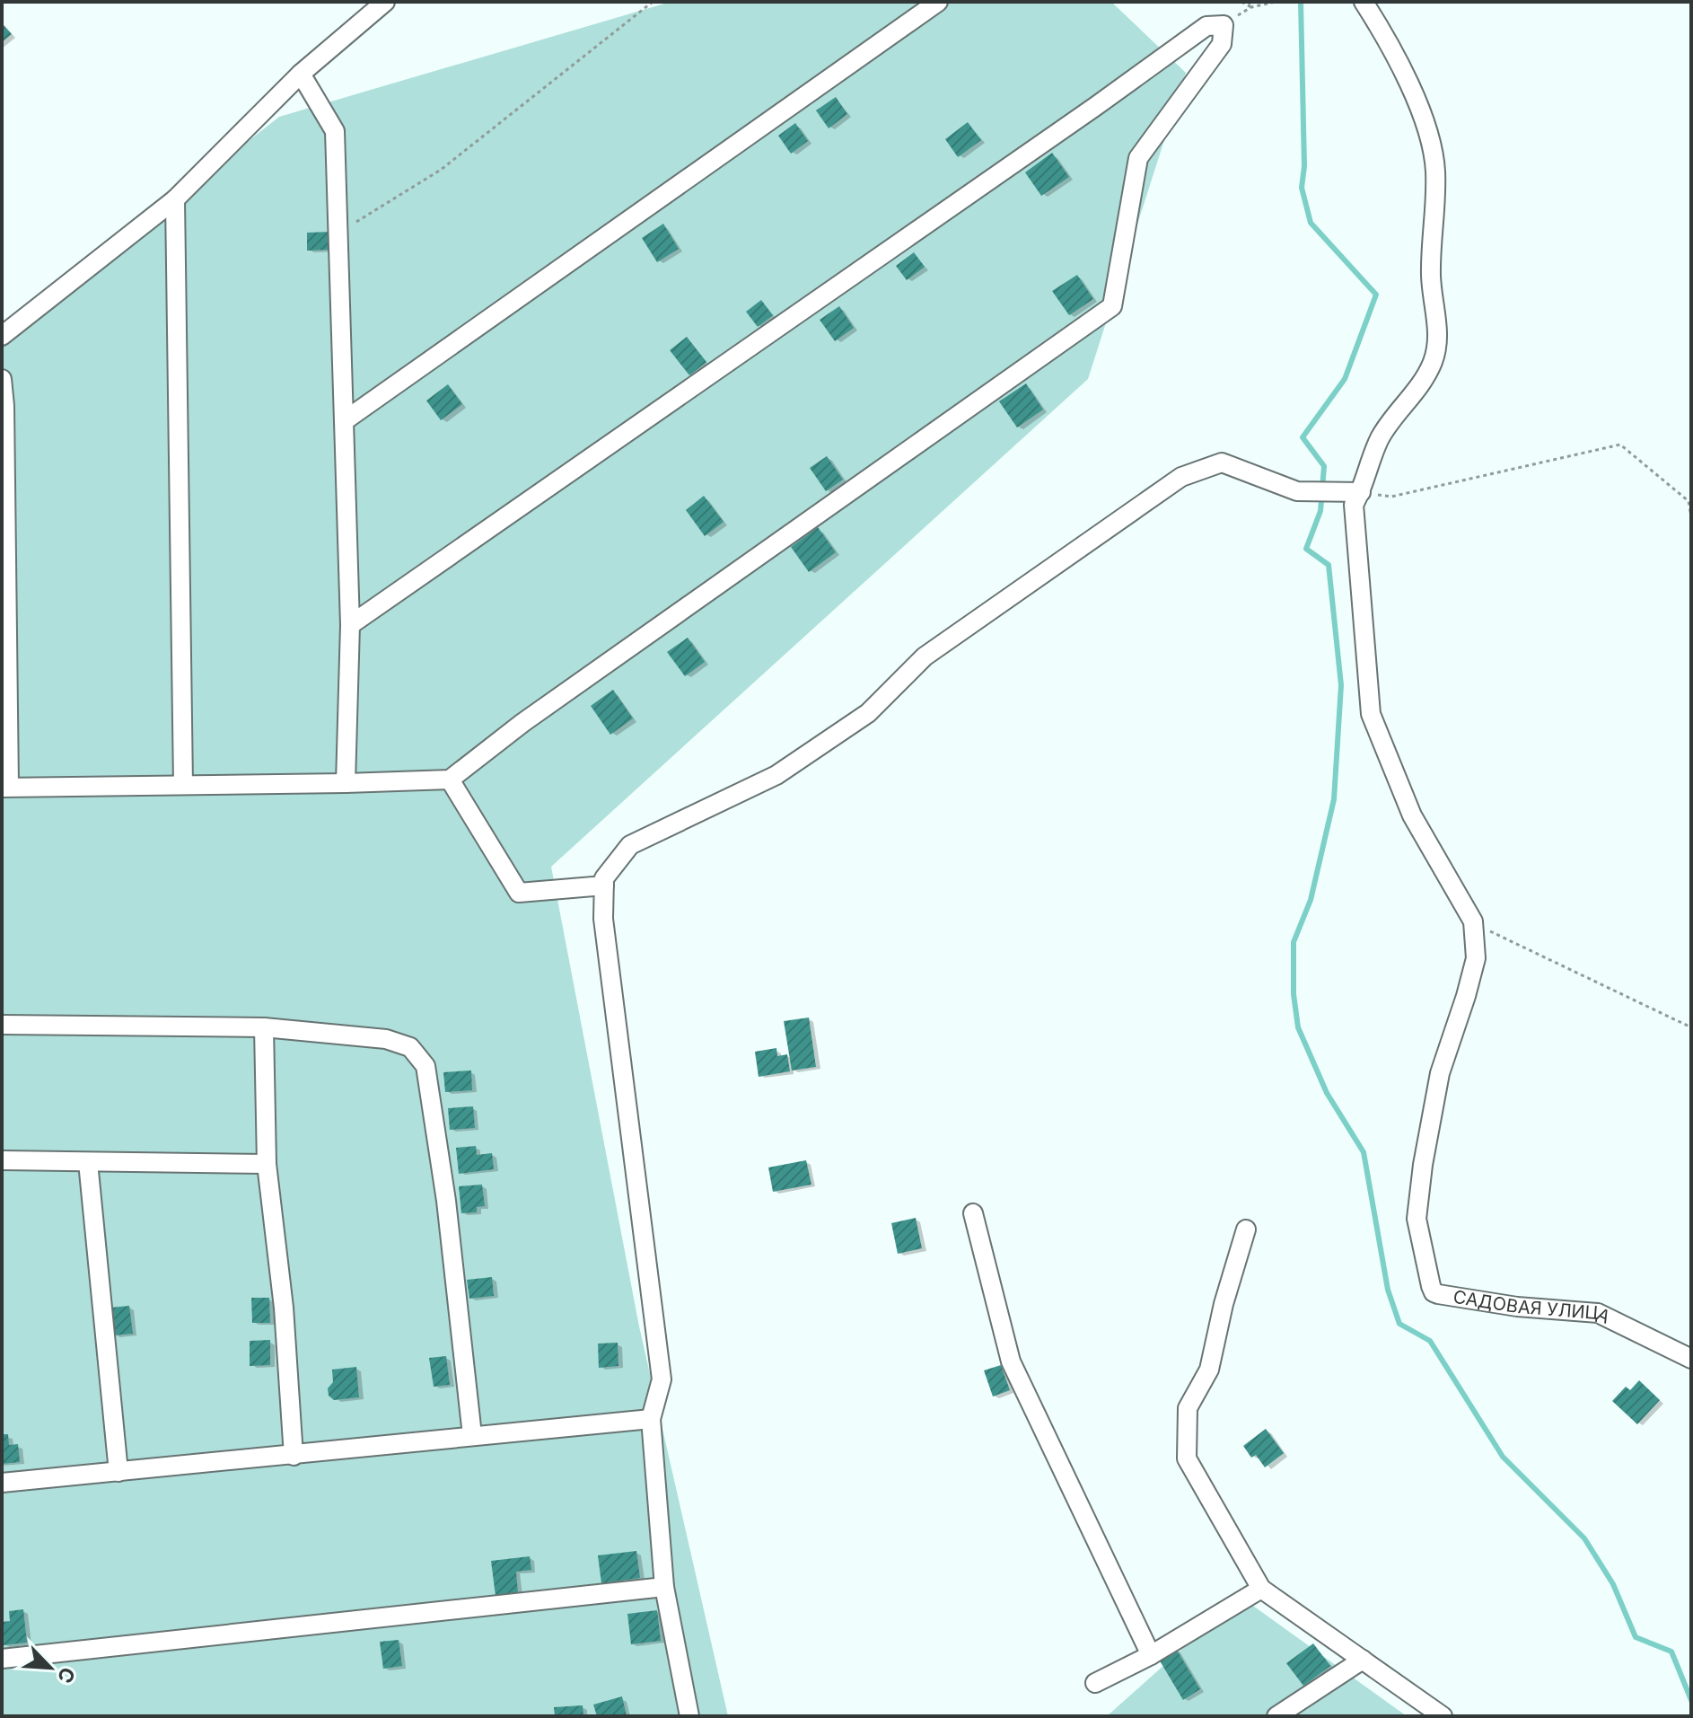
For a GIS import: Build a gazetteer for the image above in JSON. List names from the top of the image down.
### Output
{
  "streets": {
    "street": ["САДОВАЯ УЛИЦА"]
  },
  "north": "bottom right"
}
